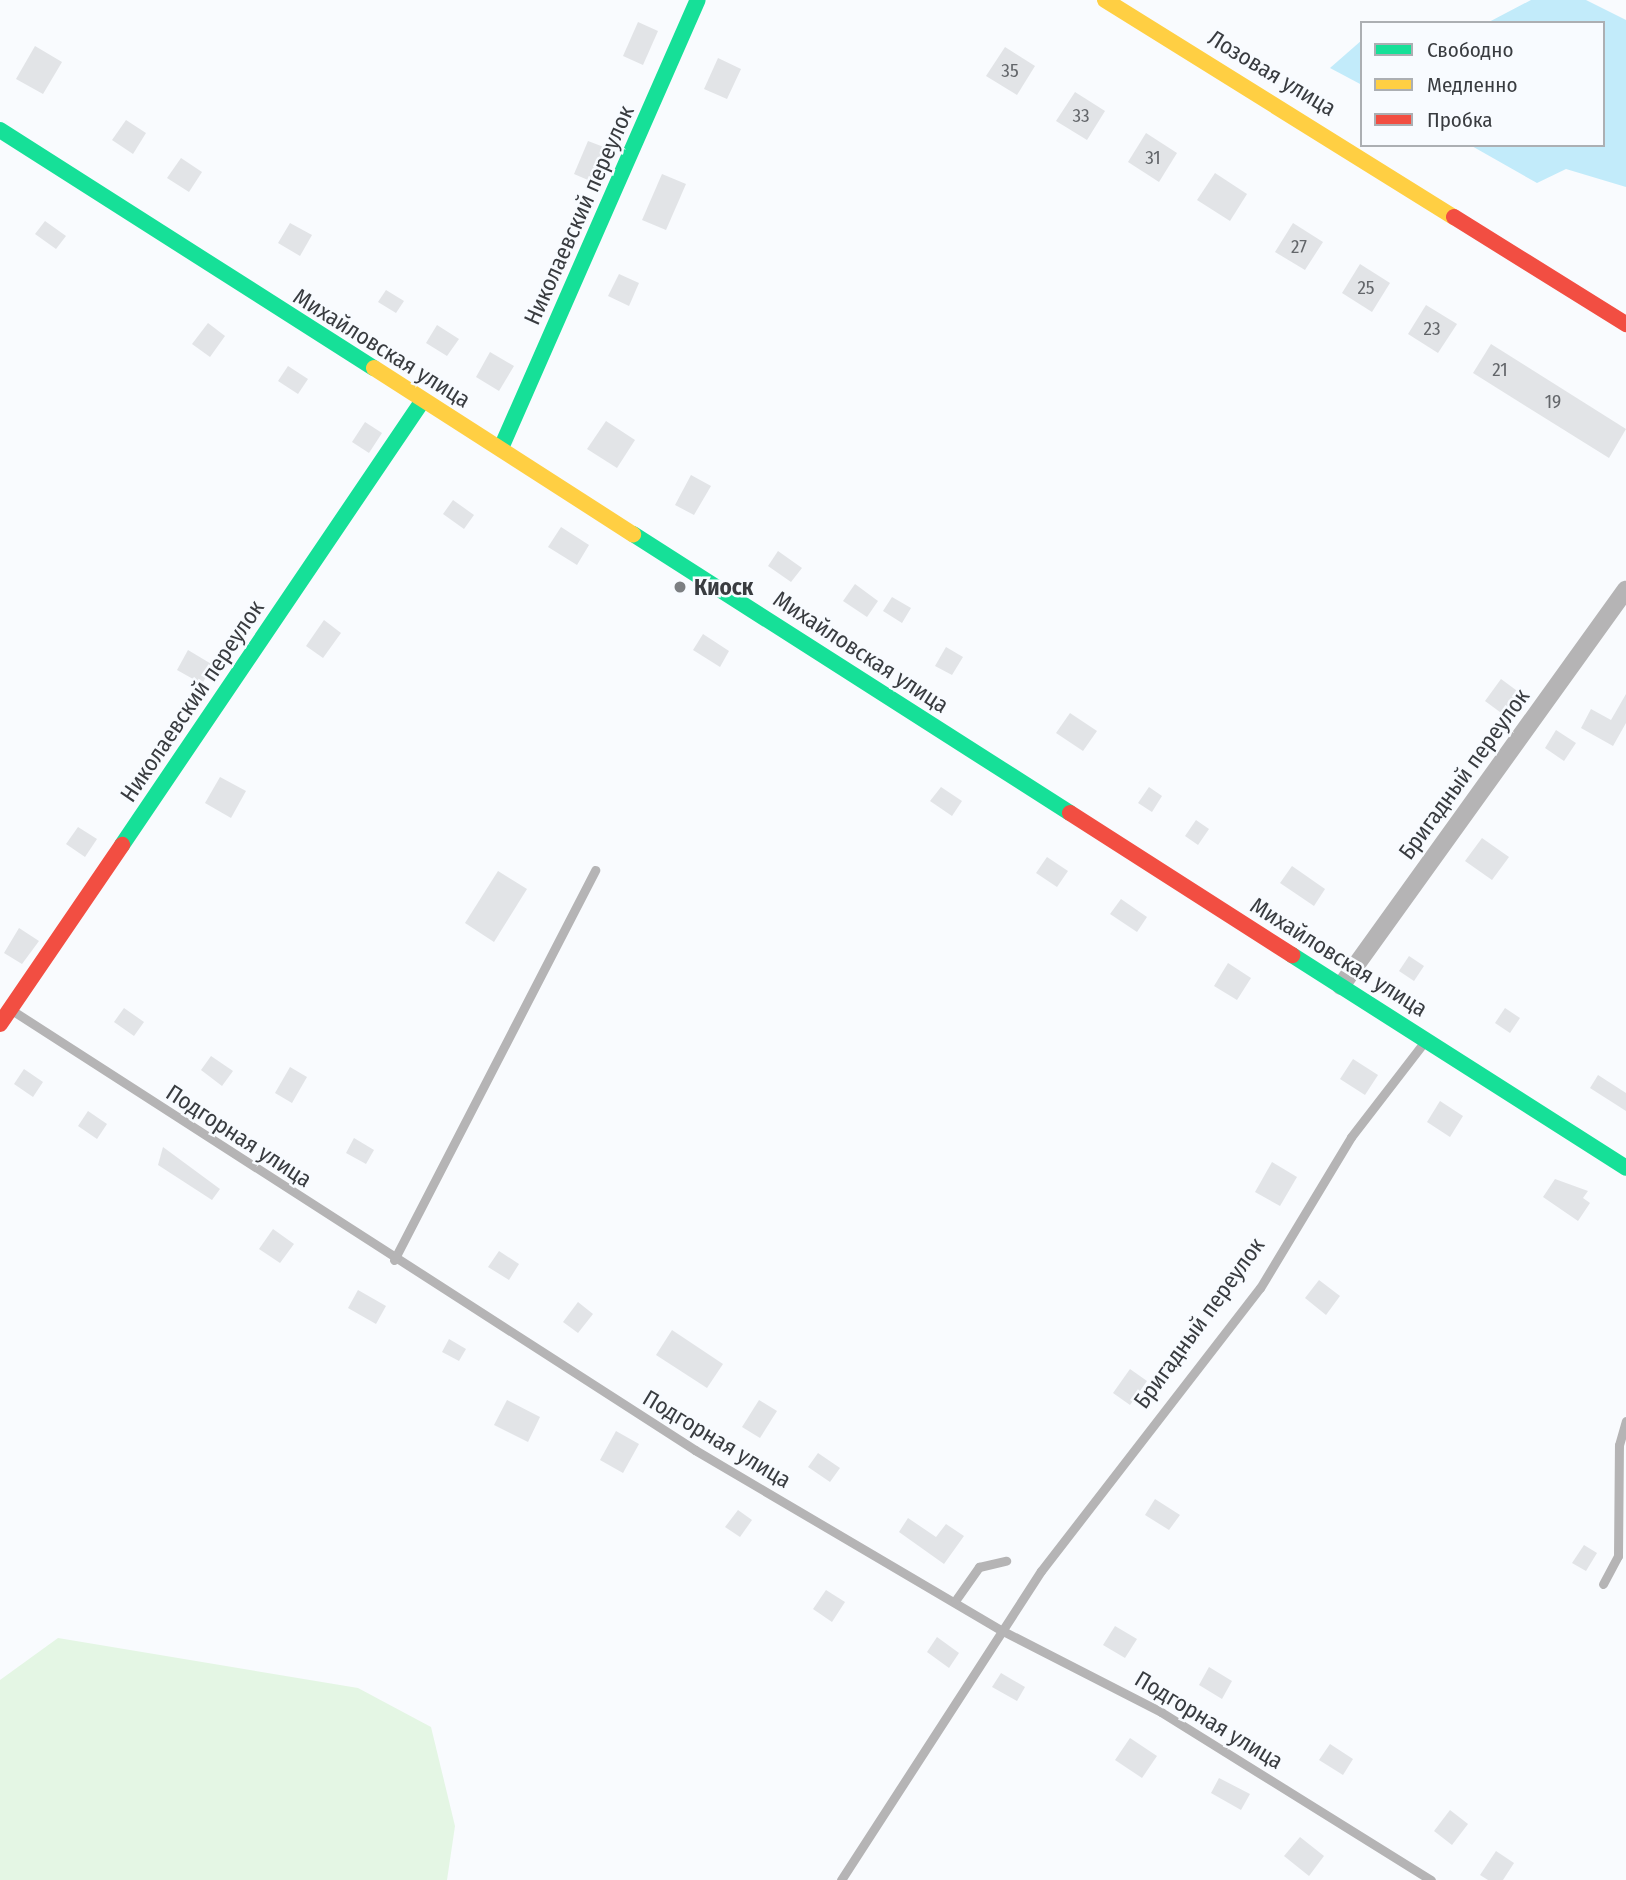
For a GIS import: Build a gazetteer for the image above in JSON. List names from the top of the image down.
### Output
{
  "streets": {
    "street": [
      "Лозовая улица",
      "Николаевский переулок",
      "Михайловская улица",
      "Бригадный переулок"
    ],
    "lane": ["Подгорная улица"]
  },
  "crossings": [
    ["Николаевский переулок", "Михайловская улица"],
    ["Николаевский переулок", "Подгорная улица"],
    ["Михайловская улица", "Бригадный переулок"],
    ["Бригадный переулок", "Подгорная улица"]
  ],
  "places": ["Киоск"],
  "house_numbers": [
    "35",
    "33",
    "31",
    "27",
    "25",
    "23",
    "21",
    "19"
  ],
  "legend": ["Свободно", "Медленно", "Пробка"]
}
